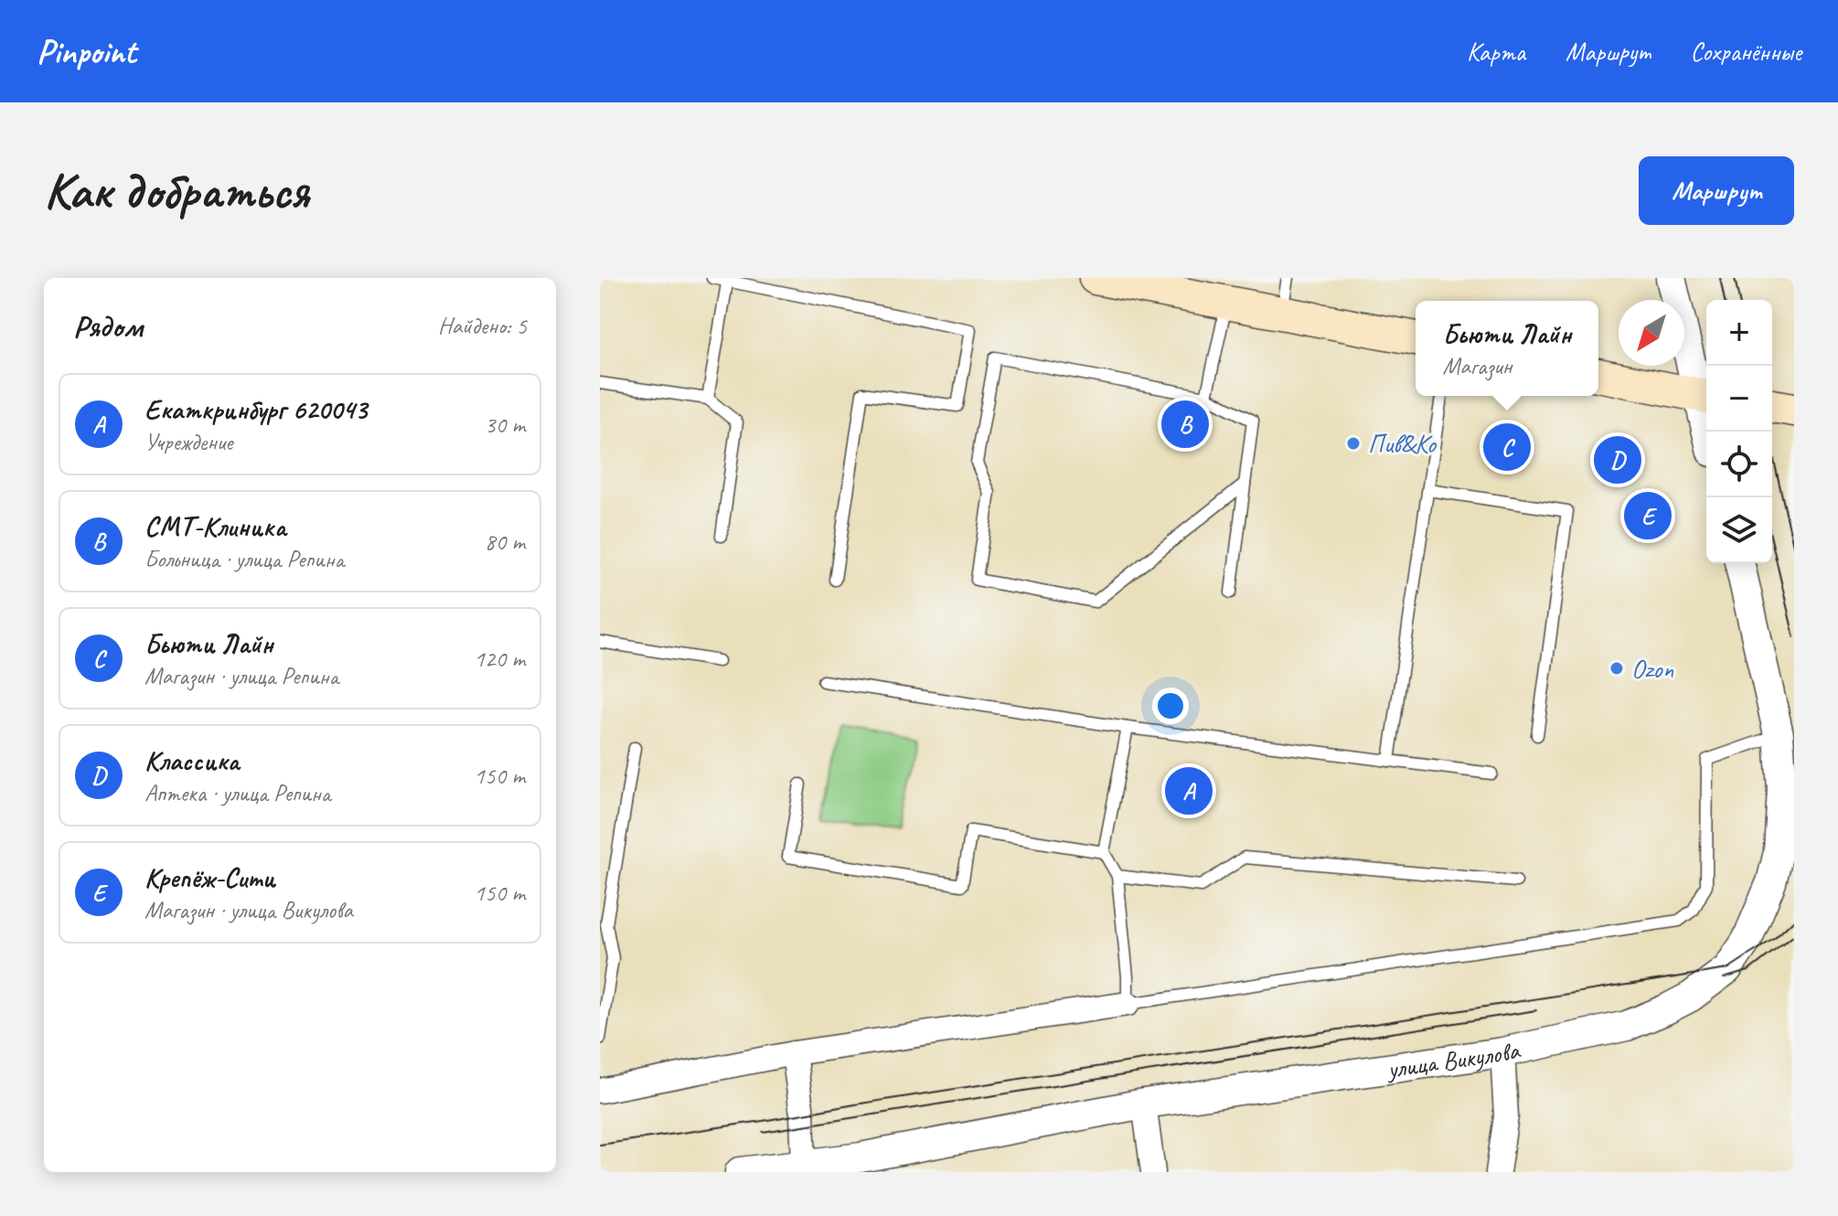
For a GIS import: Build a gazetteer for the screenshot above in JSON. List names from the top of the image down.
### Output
{
  "streets": {
    "street": ["улица Викулова"]
  },
  "places": ["Пив&Ко", "Ozon"],
  "north": "bottom left",
  "page": {
    "header": "Pinpoint",
    "nav": ["Карта", "Маршрут", "Сохранённые"],
    "buttons": "Маршрут",
    "title": "Как добраться",
    "heading": ["Рядом", "Найдено: 5"],
    "map_buttons": ["+", "−"],
    "popup": ["Бьюти Лайн", "Магазин"],
    "list": [
      {
        "mark": "A",
        "name": "Екаткринбург 620043",
        "note": "Учреждение",
        "value": "30 m"
      },
      {
        "mark": "B",
        "name": "СМТ-Клиника",
        "note": "Больница · улица Репина",
        "value": "80 m"
      },
      {
        "mark": "C",
        "name": "Бьюти Лайн",
        "note": "Магазин · улица Репина",
        "value": "120 m"
      },
      {
        "mark": "D",
        "name": "Классика",
        "note": "Аптека · улица Репина",
        "value": "150 m"
      },
      {
        "mark": "E",
        "name": "Крепёж-Сити",
        "note": "Магазин · улица Викулова",
        "value": "150 m"
      }
    ],
    "pins": [
      "B",
      "C",
      "D",
      "E",
      "A"
    ]
  }
}
